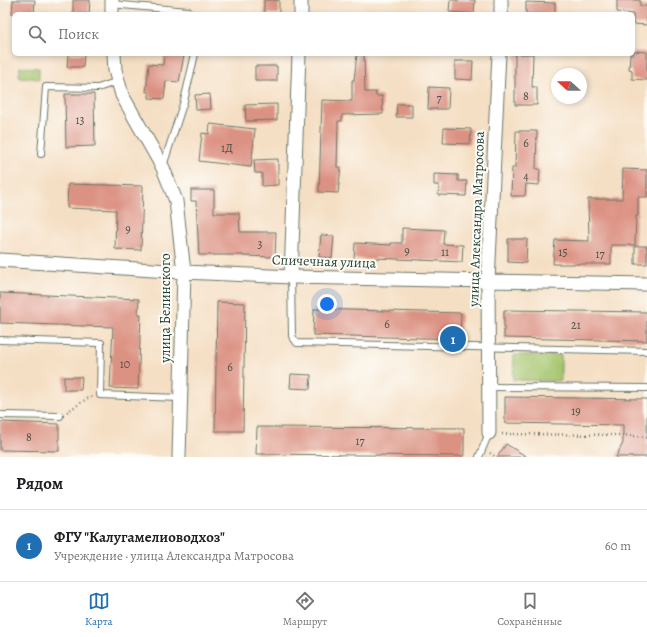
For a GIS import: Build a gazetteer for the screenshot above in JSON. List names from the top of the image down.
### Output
{
  "streets": {
    "street": ["улица Александра Матросова", "Спичечная улица", "улица Белинского"]
  },
  "crossings": [
    ["улица Александра Матросова", "Спичечная улица"],
    ["Спичечная улица", "улица Белинского"]
  ],
  "house_numbers": [
    "8",
    "7",
    "13",
    "6",
    "1Д",
    "4",
    "9",
    "3",
    "9",
    "11",
    "15",
    "17",
    "6",
    "21",
    "10",
    "6",
    "19",
    "8",
    "17"
  ],
  "north": "left",
  "page": {
    "search": "Поиск",
    "pins": "1",
    "heading": "Рядом",
    "list": [
      {
        "mark": "1",
        "name": "ФГУ \"Калугамелиоводхоз\"",
        "note": "Учреждение · улица Александра Матросова",
        "value": "60 m"
      }
    ],
    "nav": ["Карта", "Маршрут", "Сохранённые"]
  }
}
